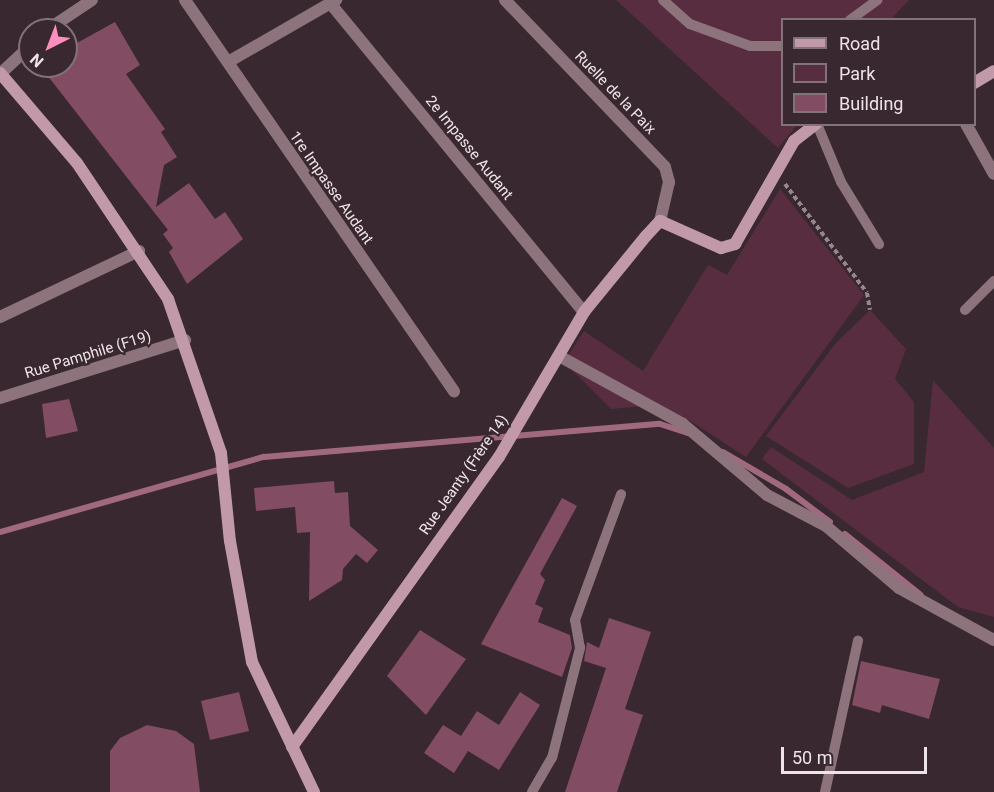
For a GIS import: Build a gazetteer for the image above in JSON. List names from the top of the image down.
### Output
{
  "streets": {
    "street": [
      "Ruelle de la Paix",
      "2e Impasse Audant",
      "1re Impasse Audant",
      "Rue Pamphile (F19)",
      "Rue Jeanty (Frère 14)"
    ]
  },
  "crossings": [
    ["Ruelle de la Paix", "Rue Jeanty (Frère 14)"],
    ["2e Impasse Audant", "Rue Jeanty (Frère 14)"]
  ],
  "legend": ["Road", "Park", "Building"],
  "scale_bar": "50 m",
  "north": "bottom left"
}
